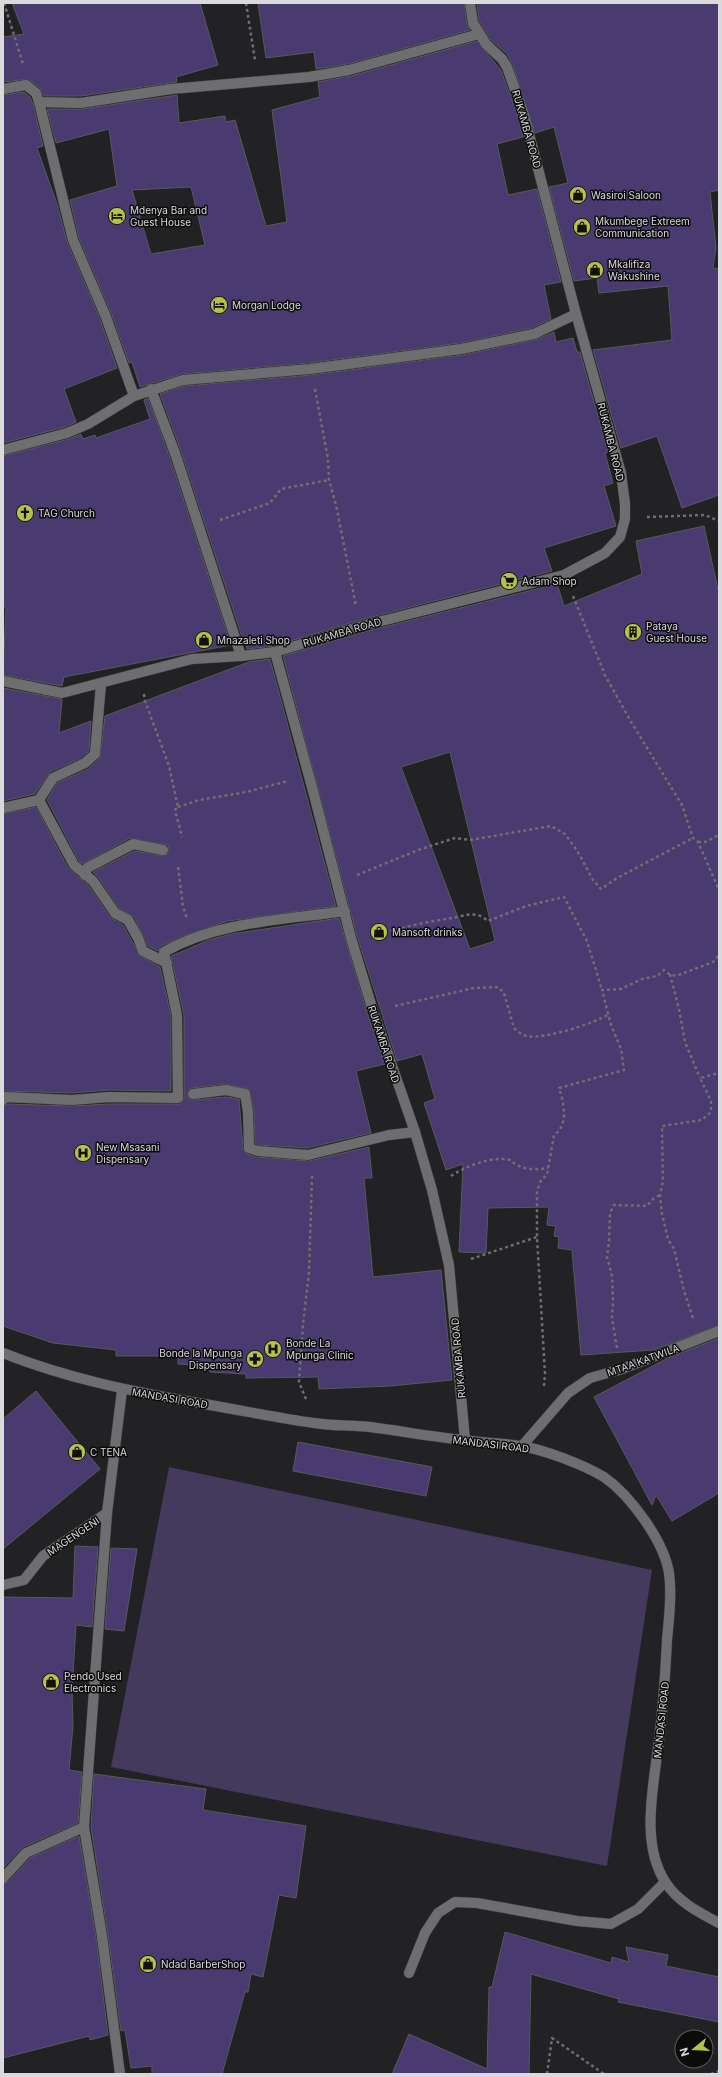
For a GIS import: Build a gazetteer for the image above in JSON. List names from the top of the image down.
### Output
{
  "streets": {
    "street": [
      "RUKAMBA ROAD",
      "MTAA KATWILA",
      "MANDASI ROAD",
      "MAGENGENI"
    ]
  },
  "crossings": [
    ["RUKAMBA ROAD", "MANDASI ROAD"],
    ["MTAA KATWILA", "MANDASI ROAD"]
  ],
  "places": {
    "shop": [
      "Wasiroi Saloon",
      "Mkumbege Extreem Communication",
      "Mkalifiza Wakushine",
      "Mnazaleti Shop",
      "Mansoft drinks",
      "C TENA",
      "Pendo Used Electronics",
      "Ndad BarberShop"
    ],
    "hotel": ["Mdenya Bar and Guest House", "Morgan Lodge"],
    "church": ["TAG Church"],
    "supermarket": ["Adam Shop"],
    "building": ["Pataya Guest House"],
    "hospital": ["New Msasani Dispensary", "Bonde La Mpunga Clinic"],
    "pharmacy": ["Bonde la Mpunga Dispensary"]
  },
  "north": "left"
}
